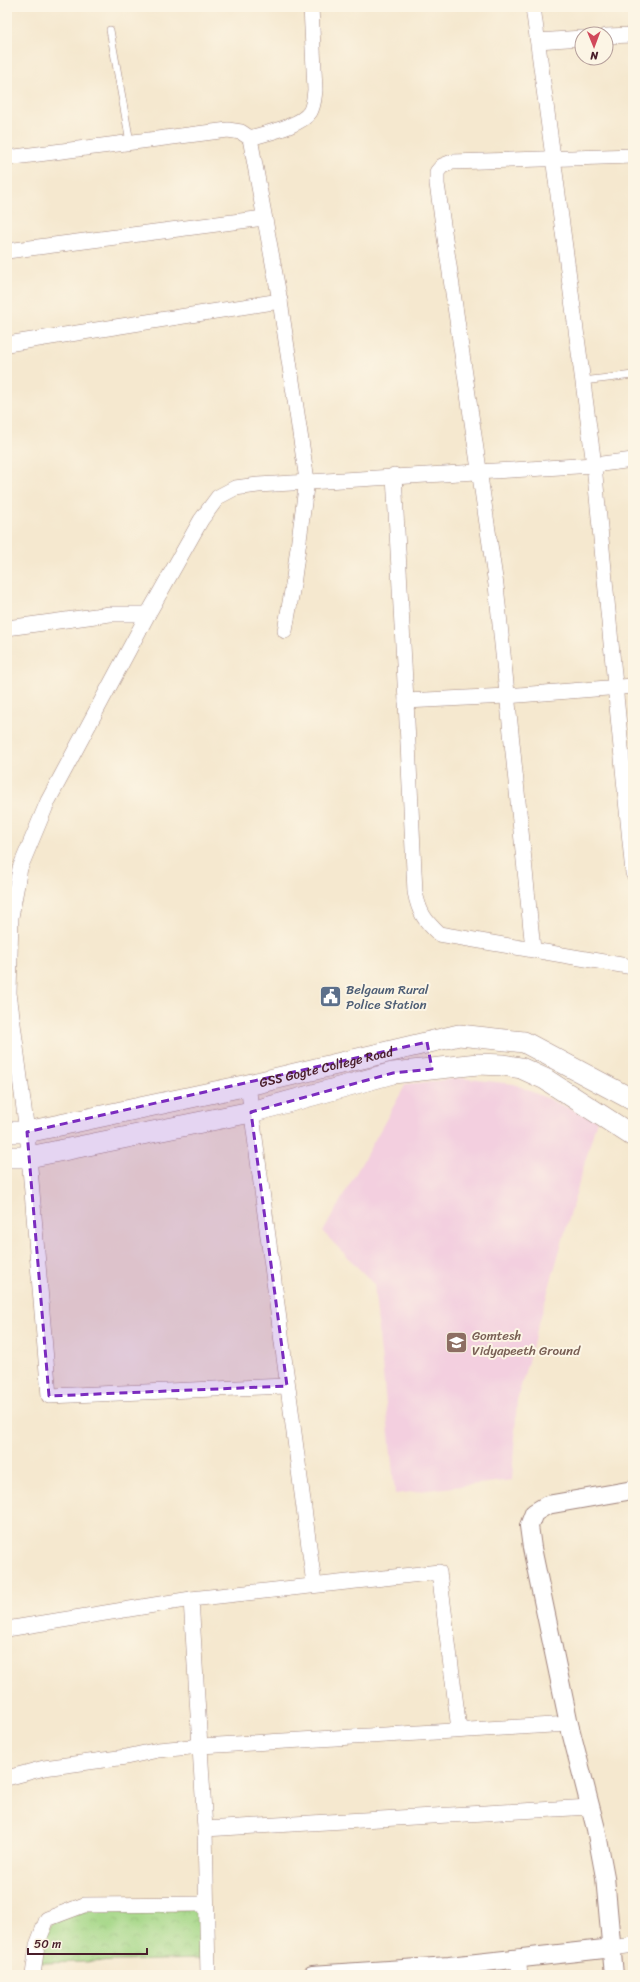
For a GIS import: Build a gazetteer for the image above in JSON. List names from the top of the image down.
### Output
{
  "streets": {
    "main road": ["GSS Gogte College Road"]
  },
  "places": {
    "public building": ["Belgaum Rural Police Station"],
    "school or university": ["Gomtesh Vidyapeeth Ground"]
  },
  "scale_bar": "50 m",
  "north": "bottom"
}
